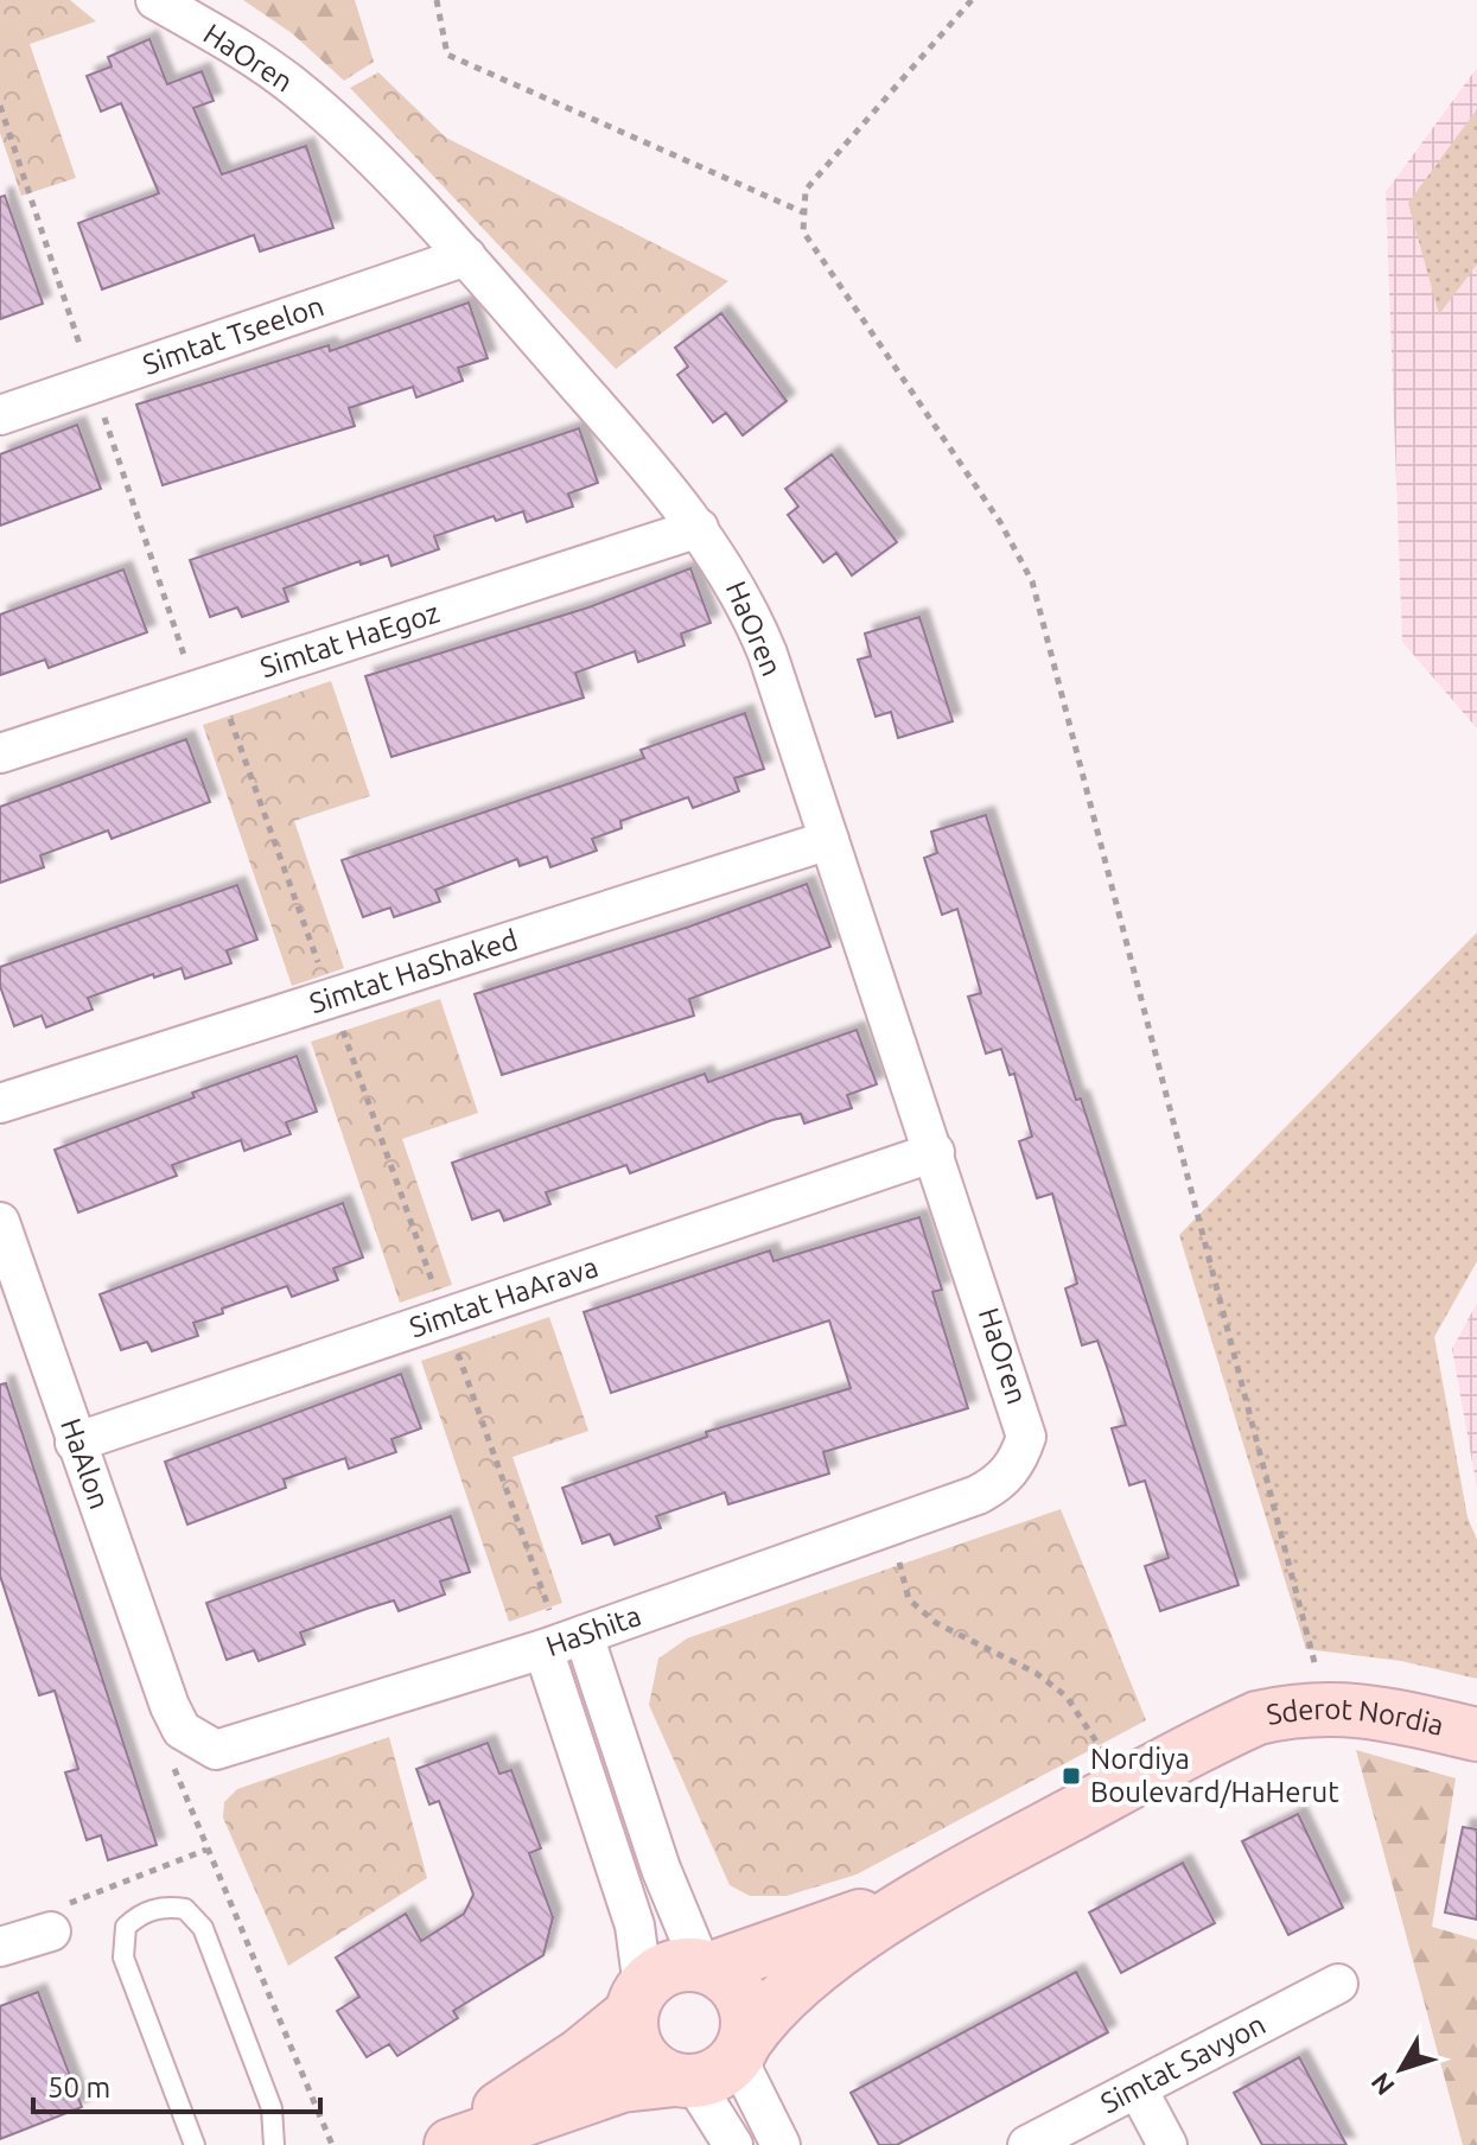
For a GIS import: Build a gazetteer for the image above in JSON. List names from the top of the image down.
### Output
{
  "streets": {
    "street": [
      "HaOren",
      "Simtat Tseelon",
      "Simtat HaEgoz",
      "Simtat HaShaked",
      "Simtat HaArava",
      "HaAlon",
      "HaShita",
      "Sderot Nordia",
      "Simtat Savyon"
    ]
  },
  "crossings": [
    ["HaOren", "Simtat Tseelon"],
    ["HaOren", "Simtat HaEgoz"],
    ["HaOren", "Simtat HaShaked"],
    ["HaOren", "Simtat HaArava"],
    ["HaOren", "HaShita"],
    ["Simtat HaArava", "HaAlon"],
    ["HaAlon", "HaShita"]
  ],
  "places": {
    "transit": ["Nordiya Boulevard/HaHerut"]
  },
  "scale_bar": "50 m",
  "north": "bottom left"
}
